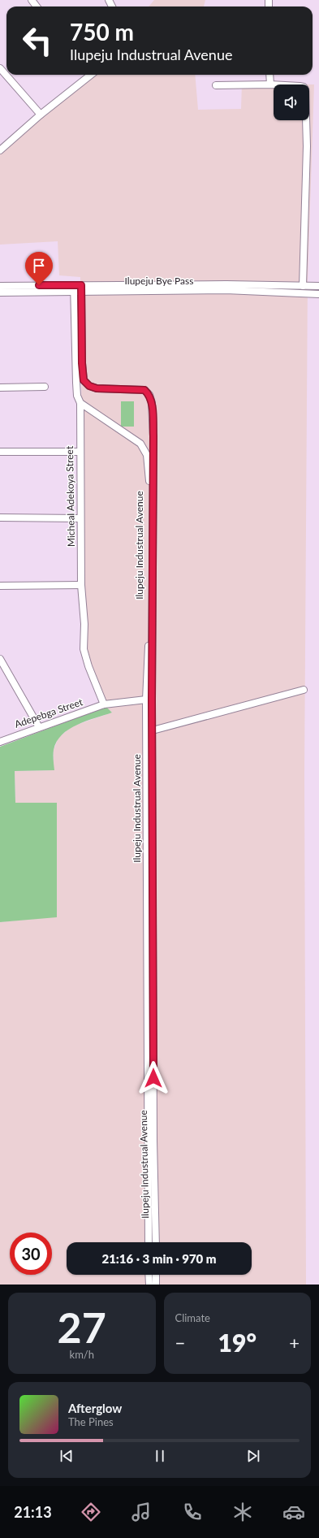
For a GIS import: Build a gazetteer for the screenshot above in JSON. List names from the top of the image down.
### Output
{
  "streets": {
    "street": [
      "Ilupeju Bye Pass",
      "Micheal Adekoya Street",
      "Ilupeju Industrual Avenue",
      "Adepebga Street"
    ]
  },
  "crossings": [
    ["Ilupeju Bye Pass", "Micheal Adekoya Street"],
    ["Ilupeju Bye Pass", "Ilupeju Industrual Avenue"],
    ["Micheal Adekoya Street", "Ilupeju Industrual Avenue"],
    ["Micheal Adekoya Street", "Adepebga Street"],
    ["Ilupeju Industrual Avenue", "Adepebga Street"]
  ],
  "page": {
    "turn": ["750 m", "Ilupeju Industrual Avenue"],
    "limit": "30",
    "trip": "21:16 · 3 min · 970 m",
    "tile": [
      ["27", "km/h"],
      "Climate"
    ],
    "heat": ["−", "19°", "+"],
    "song": ["Afterglow", "The Pines"],
    "tabs": "21:13"
  }
}
